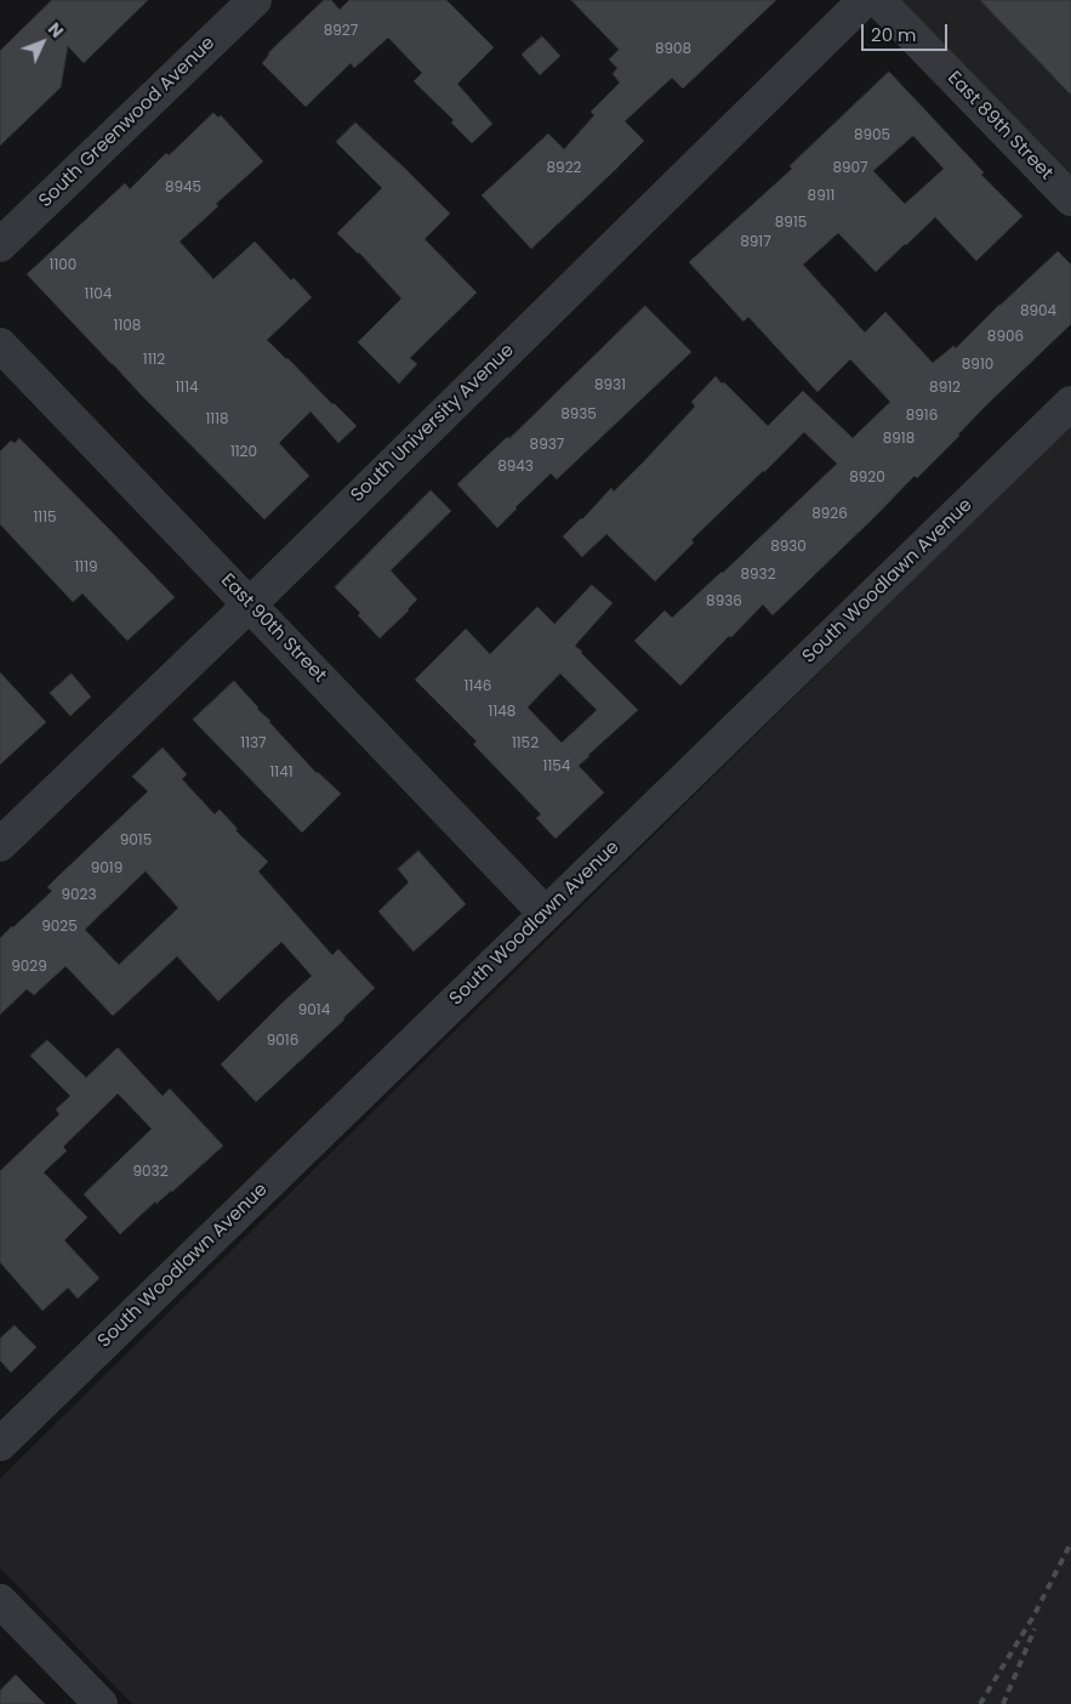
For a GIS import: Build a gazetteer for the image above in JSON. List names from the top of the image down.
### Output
{
  "streets": {
    "street": [
      "South Greenwood Avenue",
      "East 89th Street",
      "South University Avenue",
      "South Woodlawn Avenue",
      "East 90th Street"
    ]
  },
  "crossings": [
    ["South University Avenue", "East 90th Street"],
    ["South Woodlawn Avenue", "East 90th Street"]
  ],
  "house_numbers": [
    "8927",
    "8908",
    "8905",
    "8922",
    "8907",
    "8945",
    "8911",
    "8915",
    "8917",
    "1100",
    "1104",
    "8904",
    "1108",
    "8906",
    "1112",
    "8910",
    "8931",
    "1114",
    "8912",
    "8935",
    "8916",
    "1118",
    "8918",
    "8937",
    "1120",
    "8943",
    "8920",
    "8926",
    "1115",
    "8930",
    "1119",
    "8932",
    "8936",
    "1146",
    "1148",
    "1137",
    "1152",
    "1154",
    "1141",
    "9015",
    "9019",
    "9023",
    "9025",
    "9029",
    "9014",
    "9016",
    "9032"
  ],
  "scale_bar": "20 m",
  "north": "top right"
}
